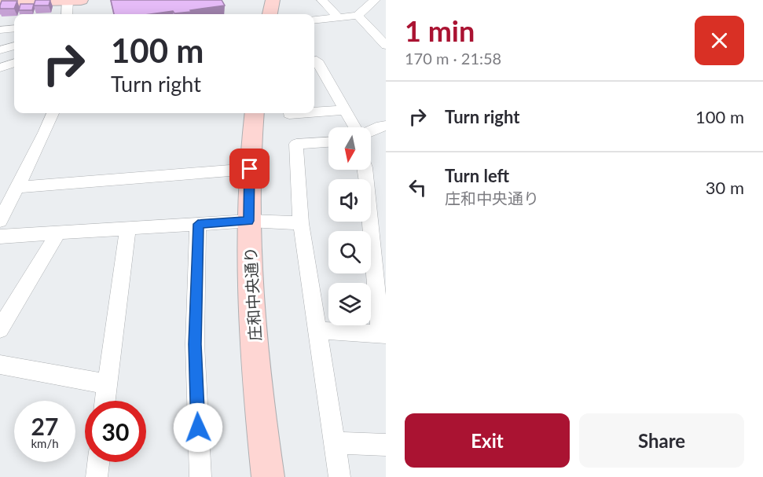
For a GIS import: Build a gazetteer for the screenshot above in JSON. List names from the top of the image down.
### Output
{
  "streets": {
    "street": ["庄和中央通り"]
  },
  "north": "bottom",
  "page": {
    "heading": ["1 min", "170 m · 21:58"],
    "turn": ["100 m", "Turn right"],
    "list": [
      {
        "name": "Turn right",
        "value": "100 m"
      },
      {
        "name": "Turn left",
        "note": "庄和中央通り",
        "value": "30 m"
      }
    ],
    "speed": "27 km/h",
    "limit": "30",
    "buttons": ["Exit", "Share"]
  }
}
